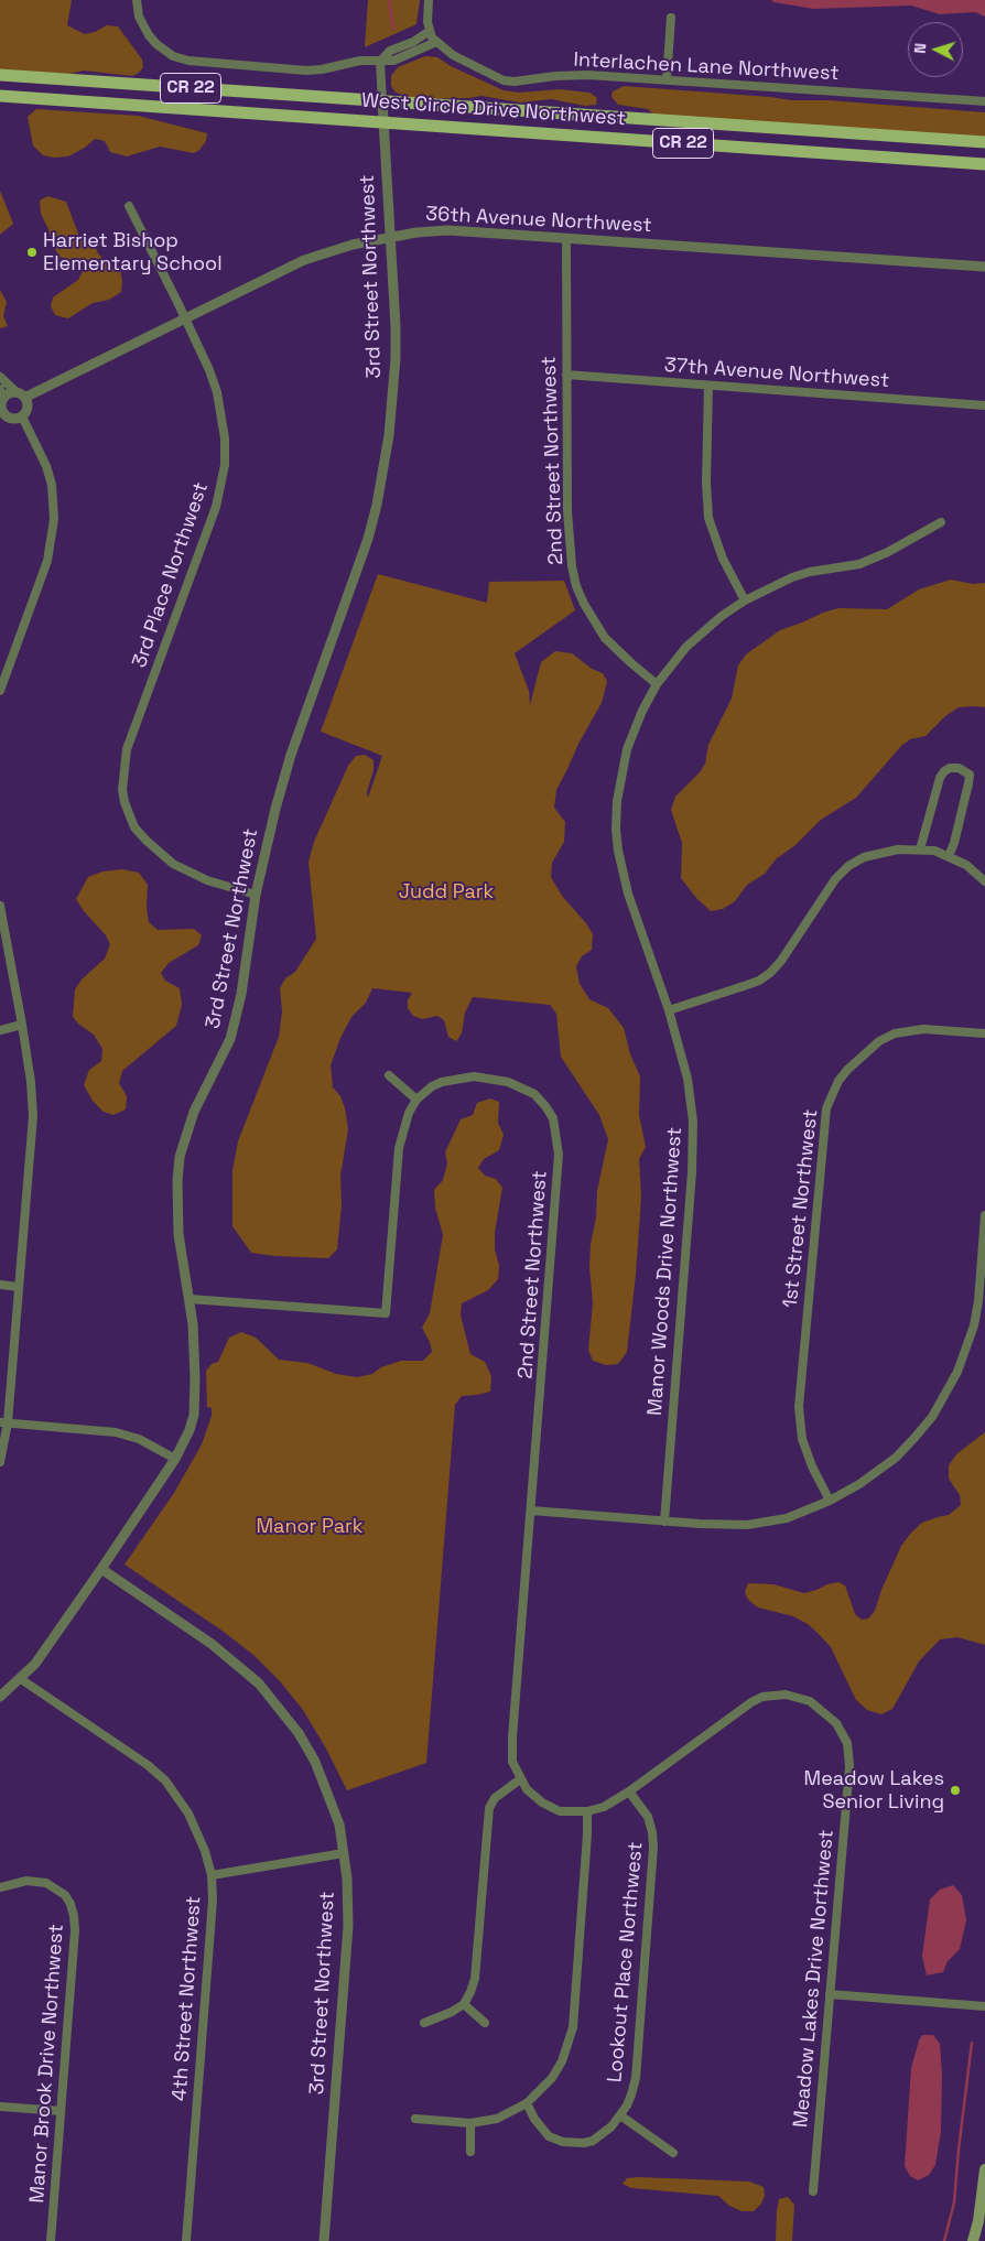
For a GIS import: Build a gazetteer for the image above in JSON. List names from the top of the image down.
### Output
{
  "streets": {
    "main road": ["CR 22", "West Circle Drive Northwest"],
    "street": [
      "Interlachen Lane Northwest",
      "36th Avenue Northwest",
      "3rd Street Northwest",
      "37th Avenue Northwest",
      "2nd Street Northwest",
      "3rd Place Northwest",
      "1st Street Northwest",
      "Manor Woods Drive Northwest",
      "Lookout Place Northwest",
      "Meadow Lakes Drive Northwest",
      "4th Street Northwest",
      "Manor Brook Drive Northwest"
    ]
  },
  "crossings": [
    ["West Circle Drive Northwest", "3rd Street Northwest"],
    ["36th Avenue Northwest", "3rd Street Northwest"],
    ["36th Avenue Northwest", "2nd Street Northwest"],
    ["36th Avenue Northwest", "3rd Place Northwest"],
    ["3rd Street Northwest", "3rd Place Northwest"],
    ["37th Avenue Northwest", "2nd Street Northwest"],
    ["2nd Street Northwest", "Manor Woods Drive Northwest"],
    ["2nd Street Northwest", "Meadow Lakes Drive Northwest"],
    ["Lookout Place Northwest", "Meadow Lakes Drive Northwest"]
  ],
  "parks": ["Judd Park", "Manor Park"],
  "places": ["Harriet Bishop Elementary School", "Meadow Lakes Senior Living"],
  "north": "left"
}
